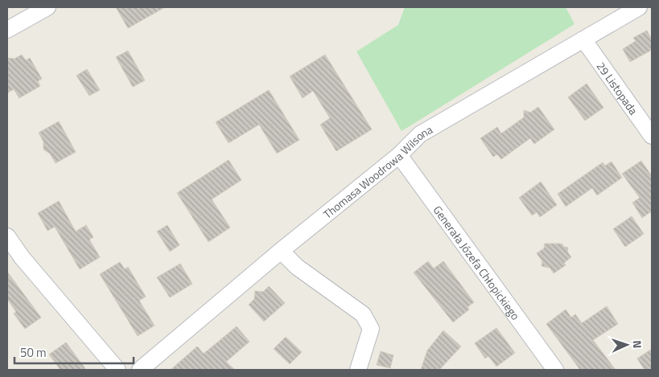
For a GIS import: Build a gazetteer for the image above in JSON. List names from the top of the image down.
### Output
{
  "streets": {
    "street": ["29 Listopada", "Thomasa Woodrowa Wilsona", "Generała Józefa Chłopickiego"]
  },
  "crossings": [
    ["29 Listopada", "Thomasa Woodrowa Wilsona"],
    ["Thomasa Woodrowa Wilsona", "Generała Józefa Chłopickiego"]
  ],
  "scale_bar": "50 m",
  "north": "right"
}
